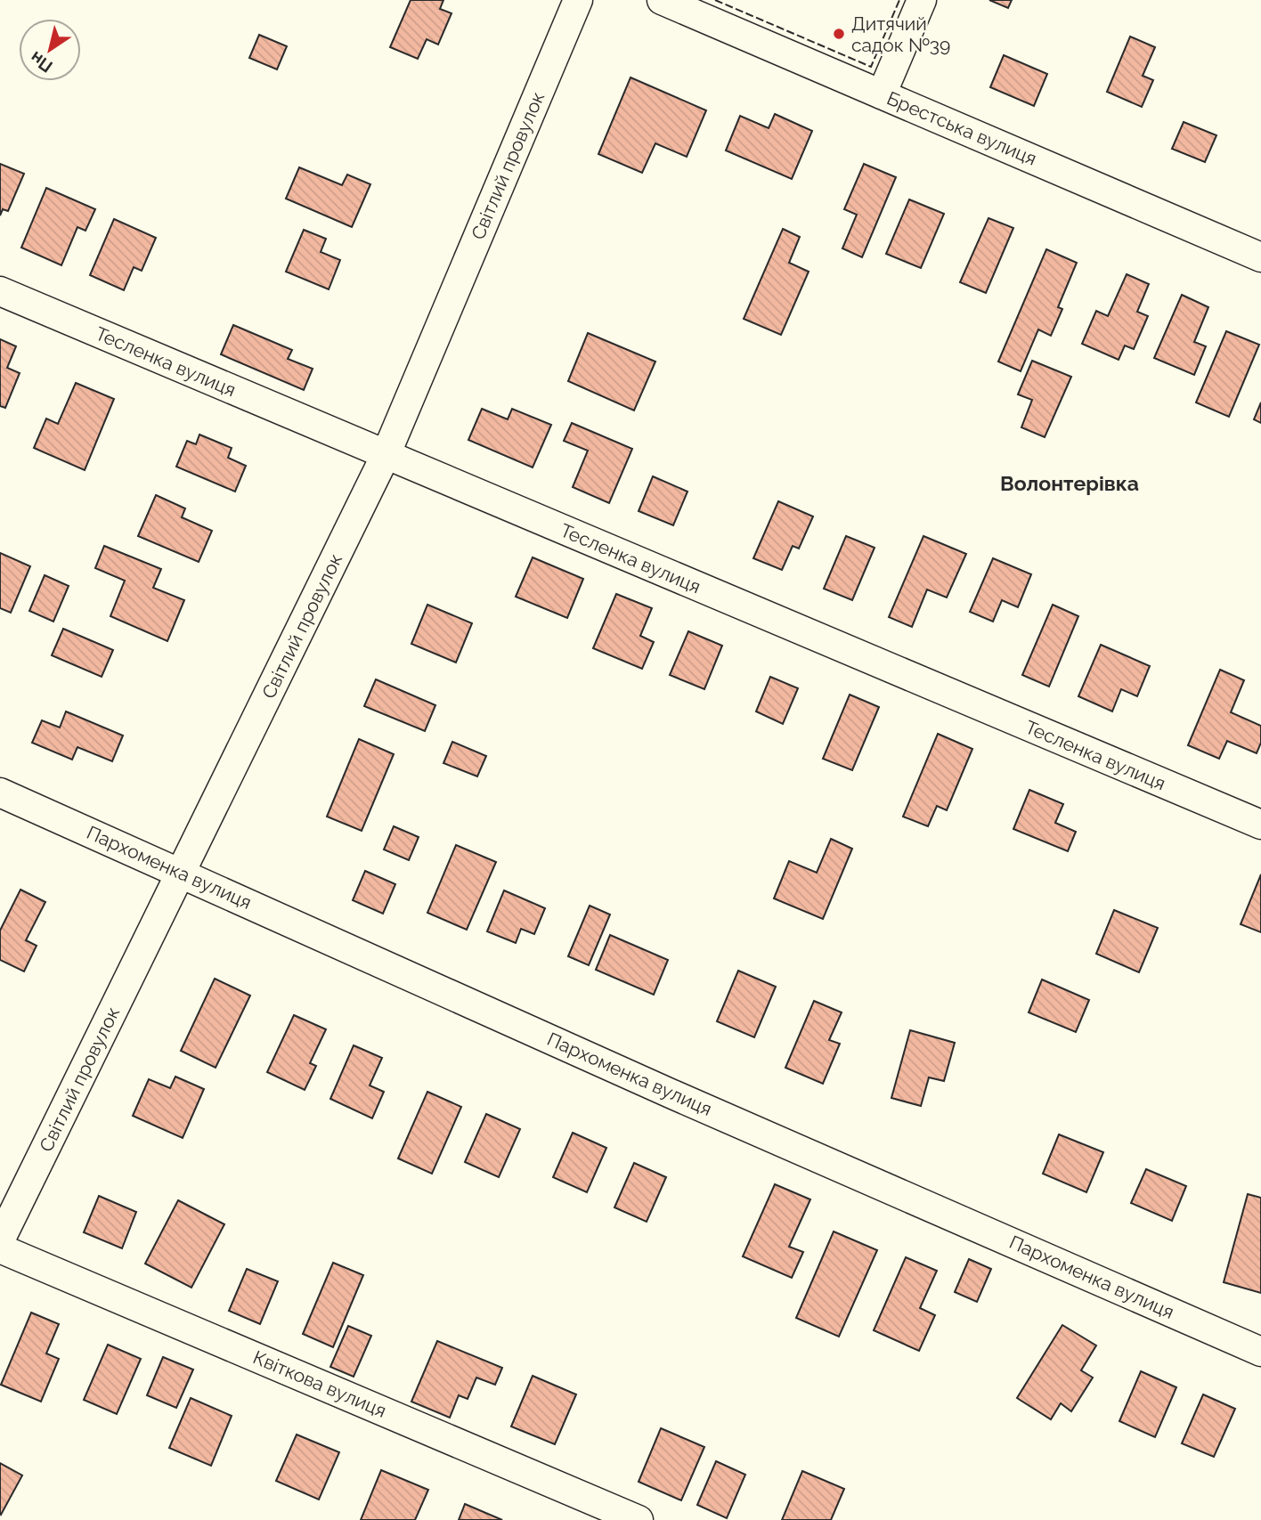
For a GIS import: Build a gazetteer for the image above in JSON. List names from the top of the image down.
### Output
{
  "streets": {
    "street": [
      "Брестська вулиця",
      "Світлий провулок",
      "Тесленка вулиця",
      "Пархоменка вулиця",
      "Квіткова вулиця"
    ]
  },
  "crossings": [
    ["Світлий провулок", "Тесленка вулиця"],
    ["Світлий провулок", "Пархоменка вулиця"]
  ],
  "districts": ["Волонтерівка"],
  "places": ["Дитячий садок №39"],
  "north": "bottom left"
}
